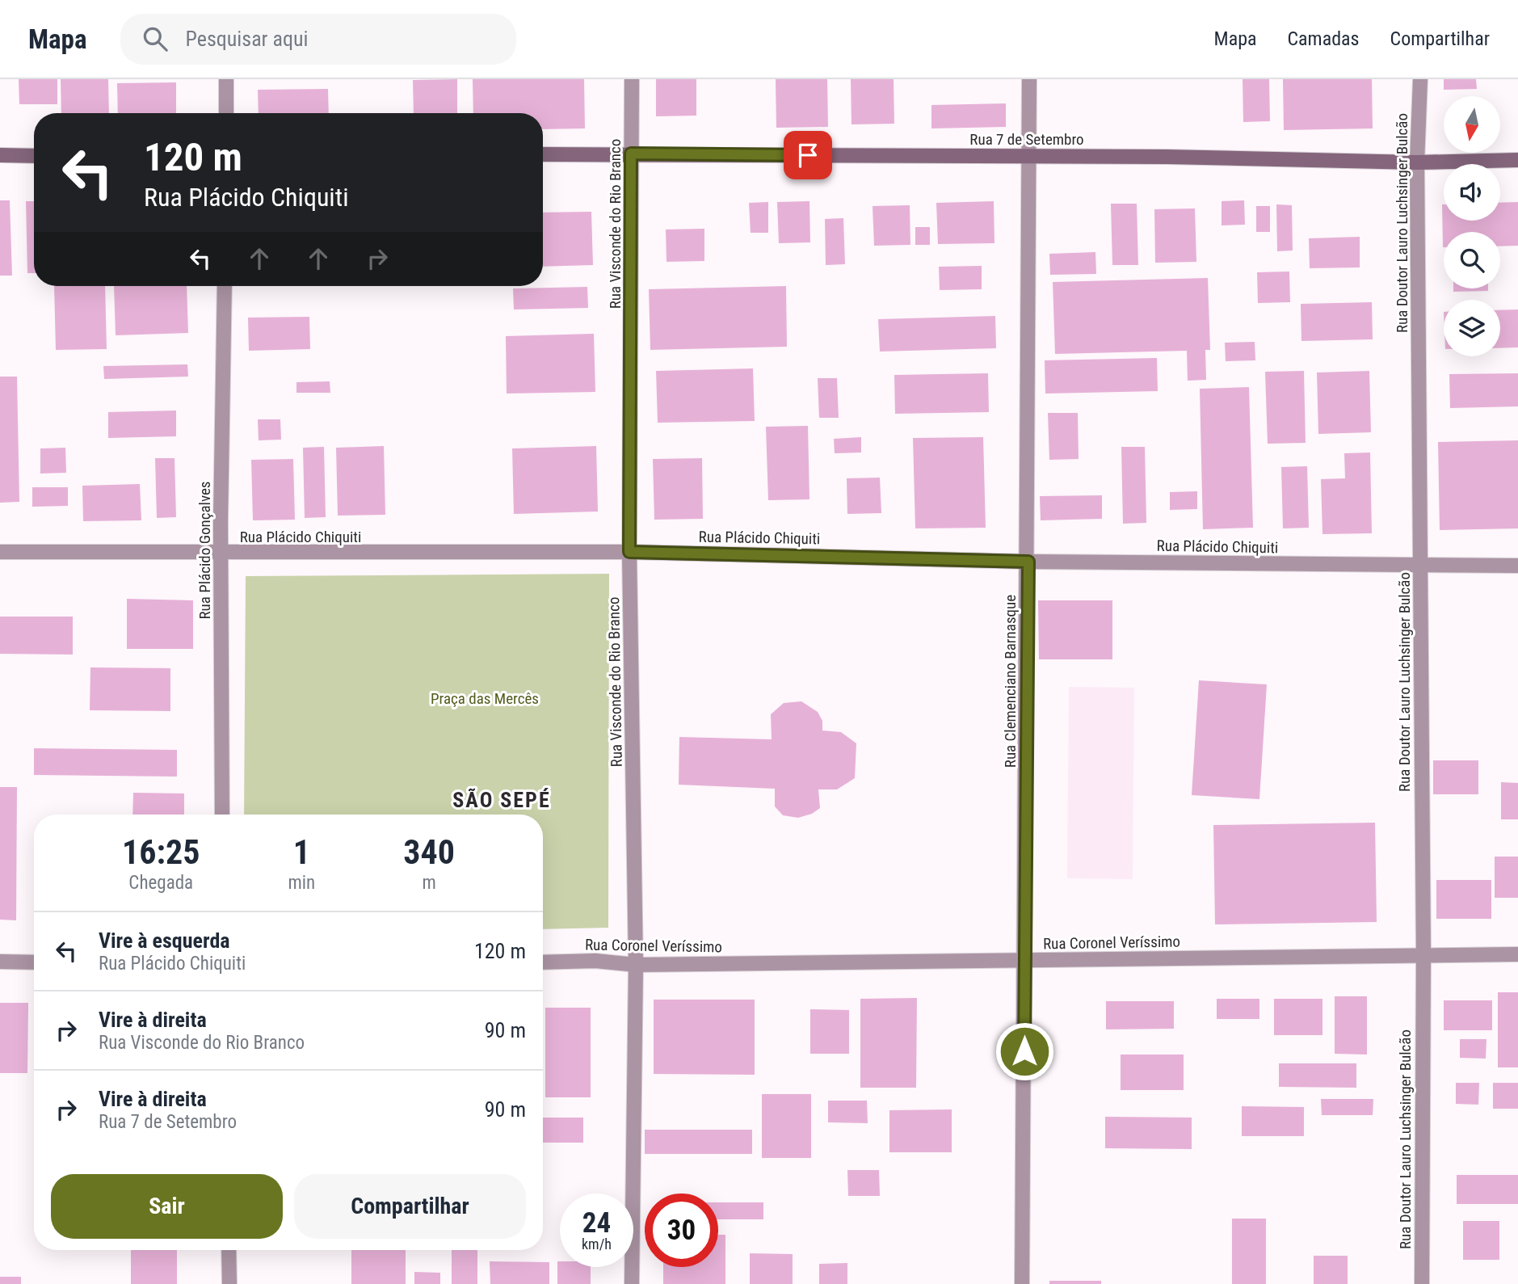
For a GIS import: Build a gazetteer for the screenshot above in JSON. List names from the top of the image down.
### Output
{
  "streets": {
    "main road": ["Rua 7 de Setembro"],
    "street": [
      "Rua Doutor Lauro Luchsinger Bulcão",
      "Rua Visconde do Rio Branco",
      "Rua Plácido Chiquiti",
      "Rua Plácido Gonçalves",
      "Rua Clemenciano Barnasque",
      "Rua Coronel Veríssimo"
    ]
  },
  "crossings": [
    ["Rua 7 de Setembro", "Rua Doutor Lauro Luchsinger Bulcão"],
    ["Rua 7 de Setembro", "Rua Visconde do Rio Branco"],
    ["Rua 7 de Setembro", "Rua Clemenciano Barnasque"],
    ["Rua Doutor Lauro Luchsinger Bulcão", "Rua Plácido Chiquiti"],
    ["Rua Doutor Lauro Luchsinger Bulcão", "Rua Coronel Veríssimo"],
    ["Rua Visconde do Rio Branco", "Rua Plácido Chiquiti"],
    ["Rua Visconde do Rio Branco", "Rua Coronel Veríssimo"],
    ["Rua Plácido Chiquiti", "Rua Plácido Gonçalves"],
    ["Rua Plácido Chiquiti", "Rua Clemenciano Barnasque"],
    ["Rua Clemenciano Barnasque", "Rua Coronel Veríssimo"]
  ],
  "districts": ["SÃO SEPÉ"],
  "parks": ["Praça das Mercês"],
  "north": "bottom",
  "page": {
    "header": "Mapa",
    "search": "Pesquisar aqui",
    "nav": ["Mapa", "Camadas", "Compartilhar"],
    "turn": ["120 m", "Rua Plácido Chiquiti"],
    "eta": [
      "16:25",
      "Chegada",
      "1",
      "min",
      "340",
      "m"
    ],
    "list": [
      {
        "name": "Vire à esquerda",
        "note": "Rua Plácido Chiquiti",
        "value": "120 m"
      },
      {
        "name": "Vire à direita",
        "note": "Rua Visconde do Rio Branco",
        "value": "90 m"
      },
      {
        "name": "Vire à direita",
        "note": "Rua 7 de Setembro",
        "value": "90 m"
      }
    ],
    "buttons": ["Sair", "Compartilhar"],
    "speed": "24 km/h",
    "limit": "30"
  }
}
